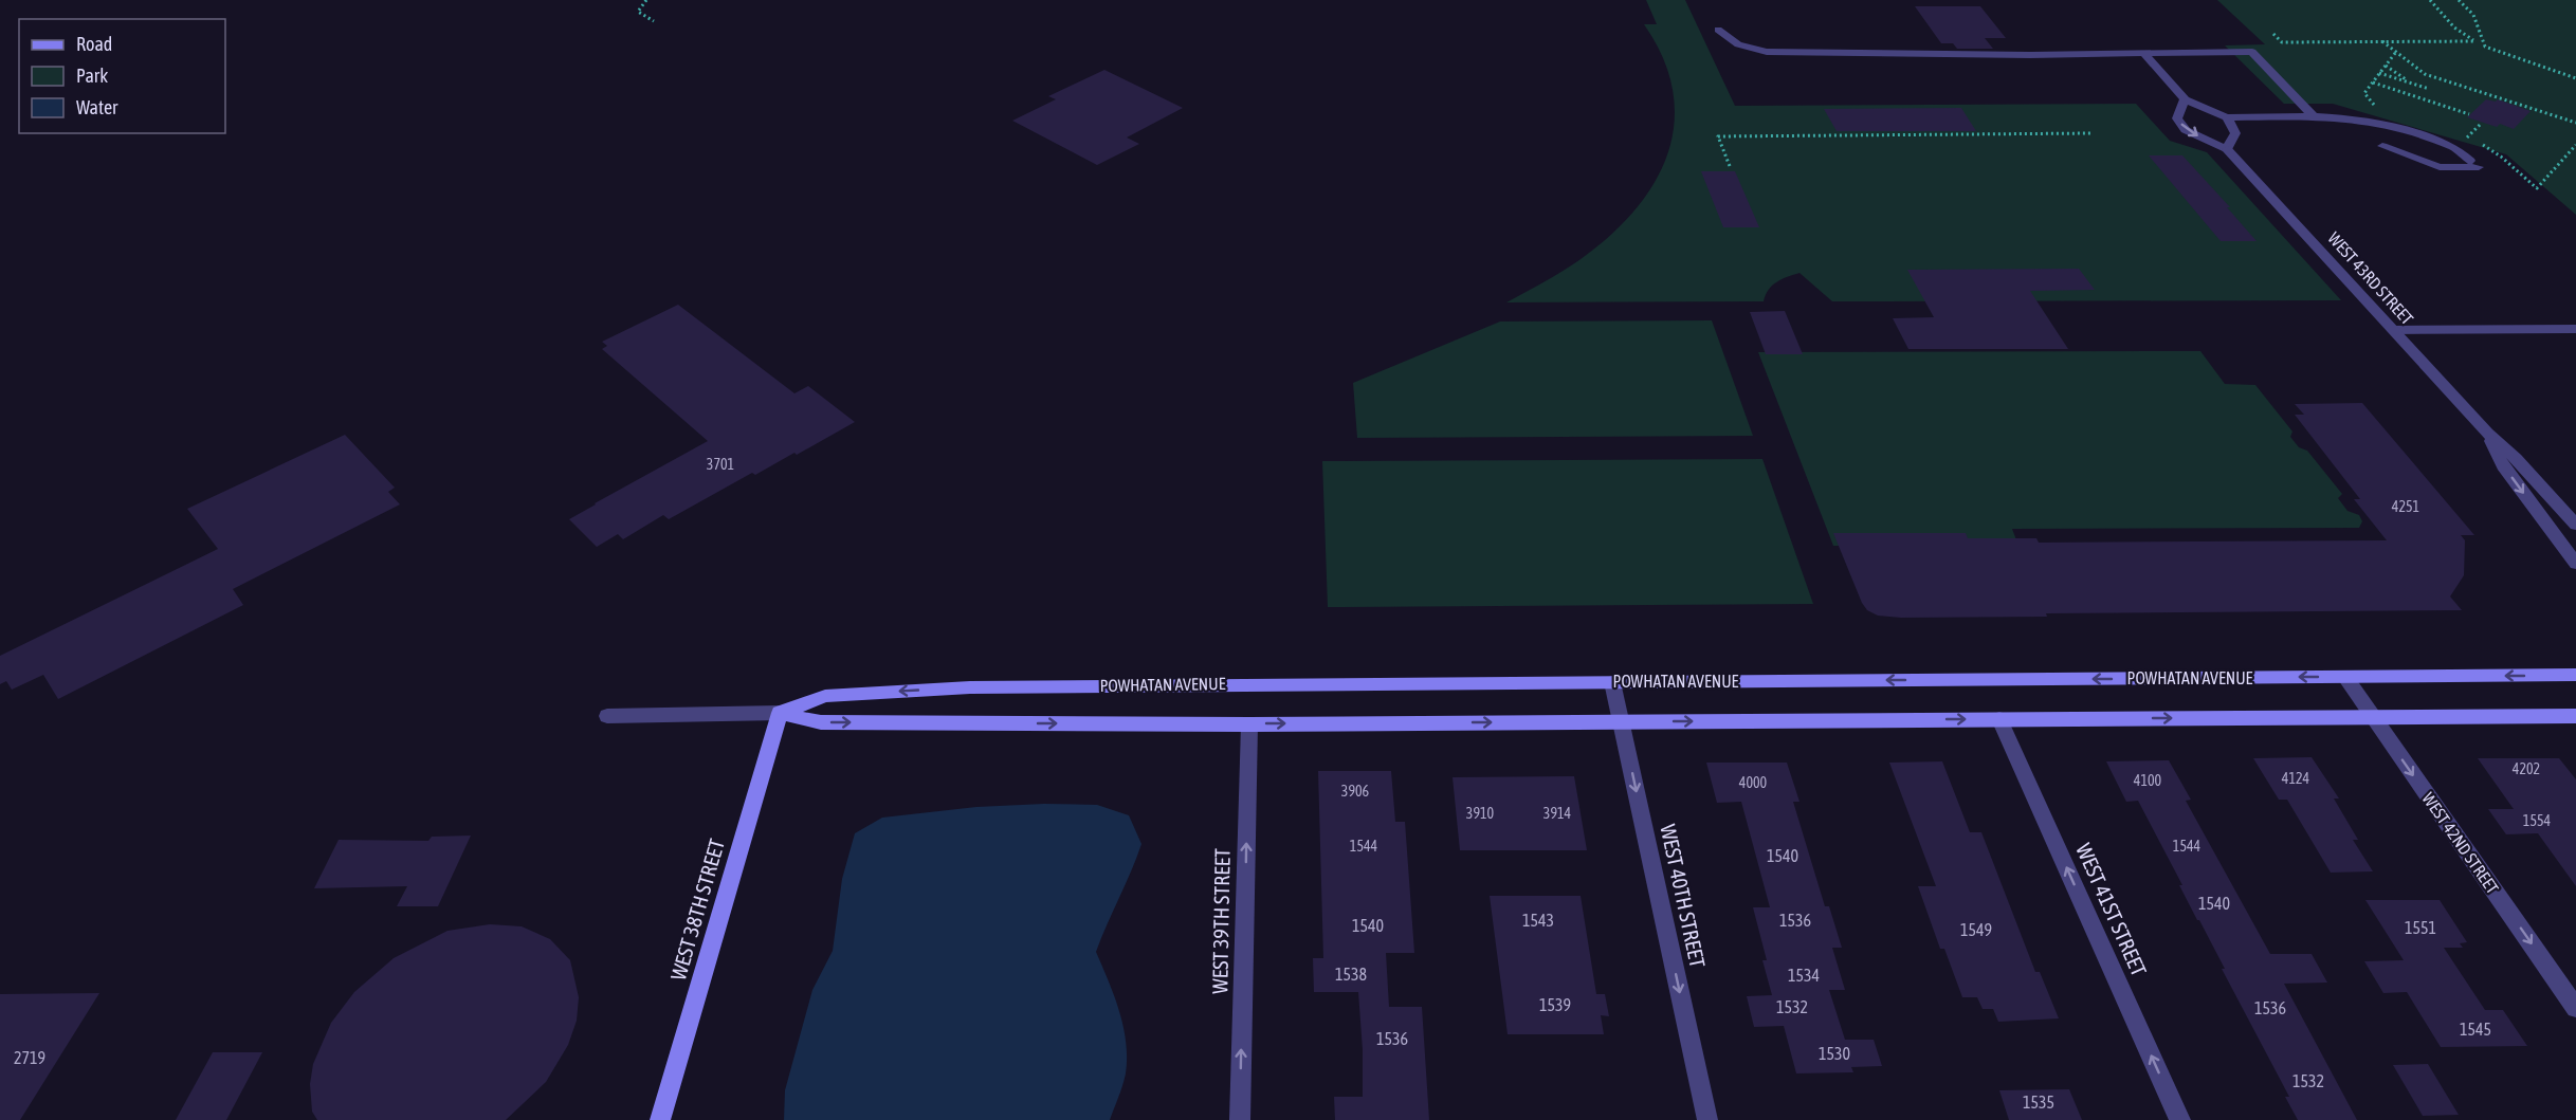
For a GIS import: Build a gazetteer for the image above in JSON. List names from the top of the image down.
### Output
{
  "streets": {
    "street": [
      "WEST 43RD STREET",
      "POWHATAN AVENUE",
      "WEST 42ND STREET",
      "WEST 40TH STREET",
      "WEST 38TH STREET",
      "WEST 41ST STREET",
      "WEST 39TH STREET"
    ]
  },
  "crossings": [
    ["POWHATAN AVENUE", "WEST 42ND STREET"],
    ["POWHATAN AVENUE", "WEST 40TH STREET"],
    ["POWHATAN AVENUE", "WEST 38TH STREET"],
    ["POWHATAN AVENUE", "WEST 41ST STREET"],
    ["POWHATAN AVENUE", "WEST 39TH STREET"]
  ],
  "one_way": [
    "WEST 42ND STREET",
    "WEST 40TH STREET",
    "WEST 41ST STREET",
    "WEST 39TH STREET"
  ],
  "house_numbers": [
    "3701",
    "4251",
    "4202",
    "4124",
    "4100",
    "4000",
    "3906",
    "3910",
    "3914",
    "1554",
    "1544",
    "1544",
    "1540",
    "1540",
    "1543",
    "1536",
    "1540",
    "1551",
    "1549",
    "1538",
    "1534",
    "1539",
    "1532",
    "1536",
    "1545",
    "1536",
    "1530",
    "2719",
    "1532",
    "1535"
  ],
  "legend": ["Road", "Park", "Water"]
}
